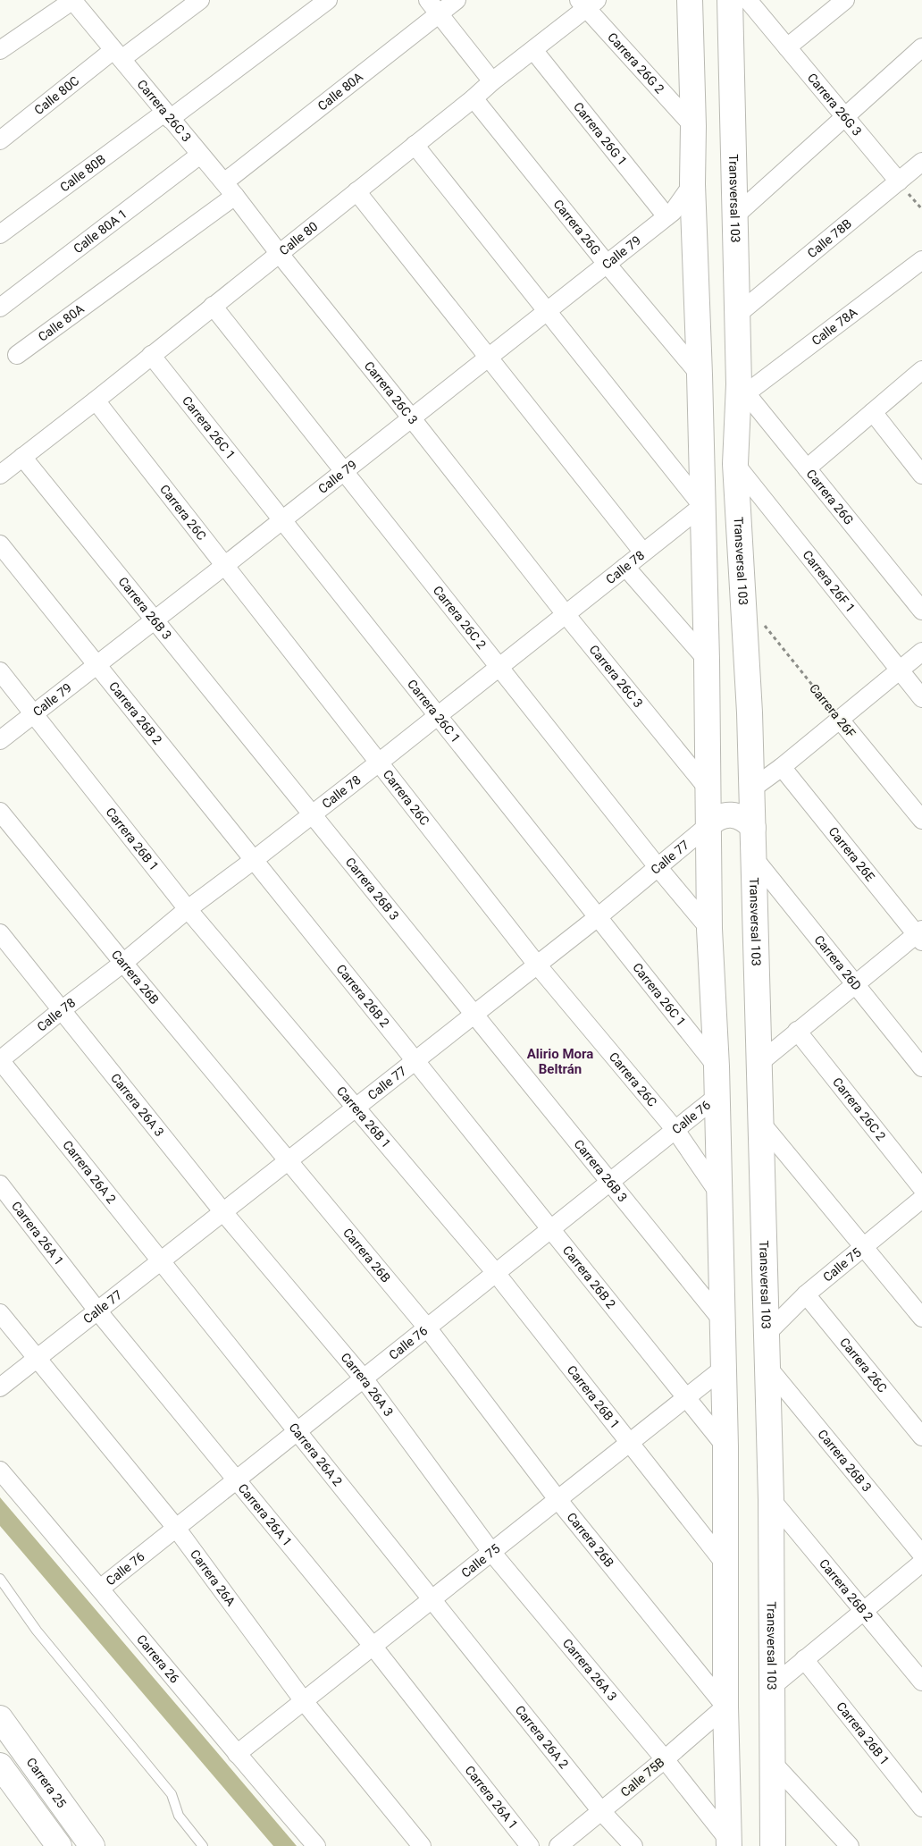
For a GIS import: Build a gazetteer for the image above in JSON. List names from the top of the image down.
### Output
{
  "streets": {
    "street": [
      "Carrera 26G 2",
      "Calle 80A",
      "Calle 80C",
      "Carrera 26G 3",
      "Carrera 26C 3",
      "Carrera 26G 1",
      "Calle 80B",
      "Transversal 103",
      "Carrera 26G",
      "Calle 80A 1",
      "Calle 80",
      "Calle 78B",
      "Calle 79",
      "Calle 78A",
      "Carrera 26C 1",
      "Carrera 26C",
      "Calle 78",
      "Carrera 26F 1",
      "Carrera 26B 3",
      "Carrera 26C 2",
      "Carrera 26F",
      "Carrera 26B 2",
      "Carrera 26B 1",
      "Carrera 26E",
      "Calle 77",
      "Carrera 26D",
      "Carrera 26B",
      "Carrera 26A 3",
      "Calle 76",
      "Carrera 26A 2",
      "Carrera 26A 1",
      "Calle 75",
      "Carrera 26A",
      "Carrera 26",
      "Calle 75B",
      "Carrera 25"
    ]
  },
  "crossings": [
    ["Carrera 26G 2", "Calle 80"],
    ["Calle 80A", "Carrera 26C 3"],
    ["Calle 80C", "Carrera 26C 3"],
    ["Carrera 26G 3", "Calle 78B"],
    ["Carrera 26C 3", "Calle 80B"],
    ["Carrera 26C 3", "Calle 80A 1"],
    ["Carrera 26C 3", "Calle 80"],
    ["Carrera 26C 3", "Calle 79"],
    ["Carrera 26C 3", "Calle 78"],
    ["Carrera 26G 1", "Calle 80"],
    ["Carrera 26G 1", "Calle 79"],
    ["Transversal 103", "Carrera 26G"],
    ["Transversal 103", "Calle 78B"],
    ["Transversal 103", "Calle 78A"],
    ["Transversal 103", "Carrera 26F 1"],
    ["Transversal 103", "Carrera 26B 3"],
    ["Transversal 103", "Carrera 26F"],
    ["Transversal 103", "Carrera 26B 2"],
    ["Transversal 103", "Carrera 26D"],
    ["Transversal 103", "Calle 75"],
    ["Carrera 26G", "Calle 80"],
    ["Carrera 26G", "Calle 79"],
    ["Carrera 26G", "Calle 78A"],
    ["Calle 80", "Carrera 26C 1"],
    ["Calle 80", "Carrera 26C"],
    ["Calle 80", "Carrera 26B 3"],
    ["Calle 80", "Carrera 26C 2"],
    ["Calle 79", "Carrera 26C 1"],
    ["Calle 79", "Carrera 26C"],
    ["Calle 79", "Carrera 26B 3"],
    ["Calle 79", "Carrera 26C 2"],
    ["Calle 79", "Carrera 26B 2"],
    ["Calle 79", "Carrera 26B 1"],
    ["Carrera 26C 1", "Calle 78"],
    ["Carrera 26C 1", "Calle 77"],
    ["Carrera 26C", "Calle 78"],
    ["Carrera 26C", "Calle 77"],
    ["Carrera 26C", "Calle 76"],
    ["Carrera 26C", "Calle 75"],
    ["Calle 78", "Carrera 26B 3"],
    ["Calle 78", "Carrera 26C 2"],
    ["Calle 78", "Carrera 26B 2"],
    ["Calle 78", "Carrera 26B 1"],
    ["Calle 78", "Carrera 26B"],
    ["Calle 78", "Carrera 26A 3"],
    ["Calle 78", "Carrera 26A 2"],
    ["Carrera 26B 3", "Calle 77"],
    ["Carrera 26B 3", "Calle 76"],
    ["Carrera 26C 2", "Calle 77"],
    ["Carrera 26B 2", "Calle 77"],
    ["Carrera 26B 2", "Calle 76"],
    ["Carrera 26B 2", "Calle 75"],
    ["Carrera 26B 1", "Calle 77"],
    ["Carrera 26B 1", "Calle 76"],
    ["Carrera 26B 1", "Calle 75"],
    ["Calle 77", "Carrera 26B"],
    ["Calle 77", "Carrera 26A 3"],
    ["Calle 77", "Carrera 26A 2"],
    ["Calle 77", "Carrera 26A 1"],
    ["Calle 77", "Carrera 26A"],
    ["Carrera 26B", "Calle 76"],
    ["Carrera 26B", "Calle 75"],
    ["Carrera 26B", "Calle 75B"],
    ["Carrera 26A 3", "Calle 76"],
    ["Carrera 26A 3", "Calle 75"],
    ["Carrera 26A 3", "Calle 75B"],
    ["Calle 76", "Carrera 26A 2"],
    ["Calle 76", "Carrera 26A 1"],
    ["Calle 76", "Carrera 26A"],
    ["Calle 76", "Carrera 26"],
    ["Carrera 26A 2", "Calle 75"],
    ["Carrera 26A 2", "Calle 75B"],
    ["Carrera 26A 1", "Calle 75"],
    ["Calle 75", "Carrera 26A"],
    ["Calle 75", "Carrera 26"]
  ],
  "districts": ["Alirio Mora Beltrán"]
}
